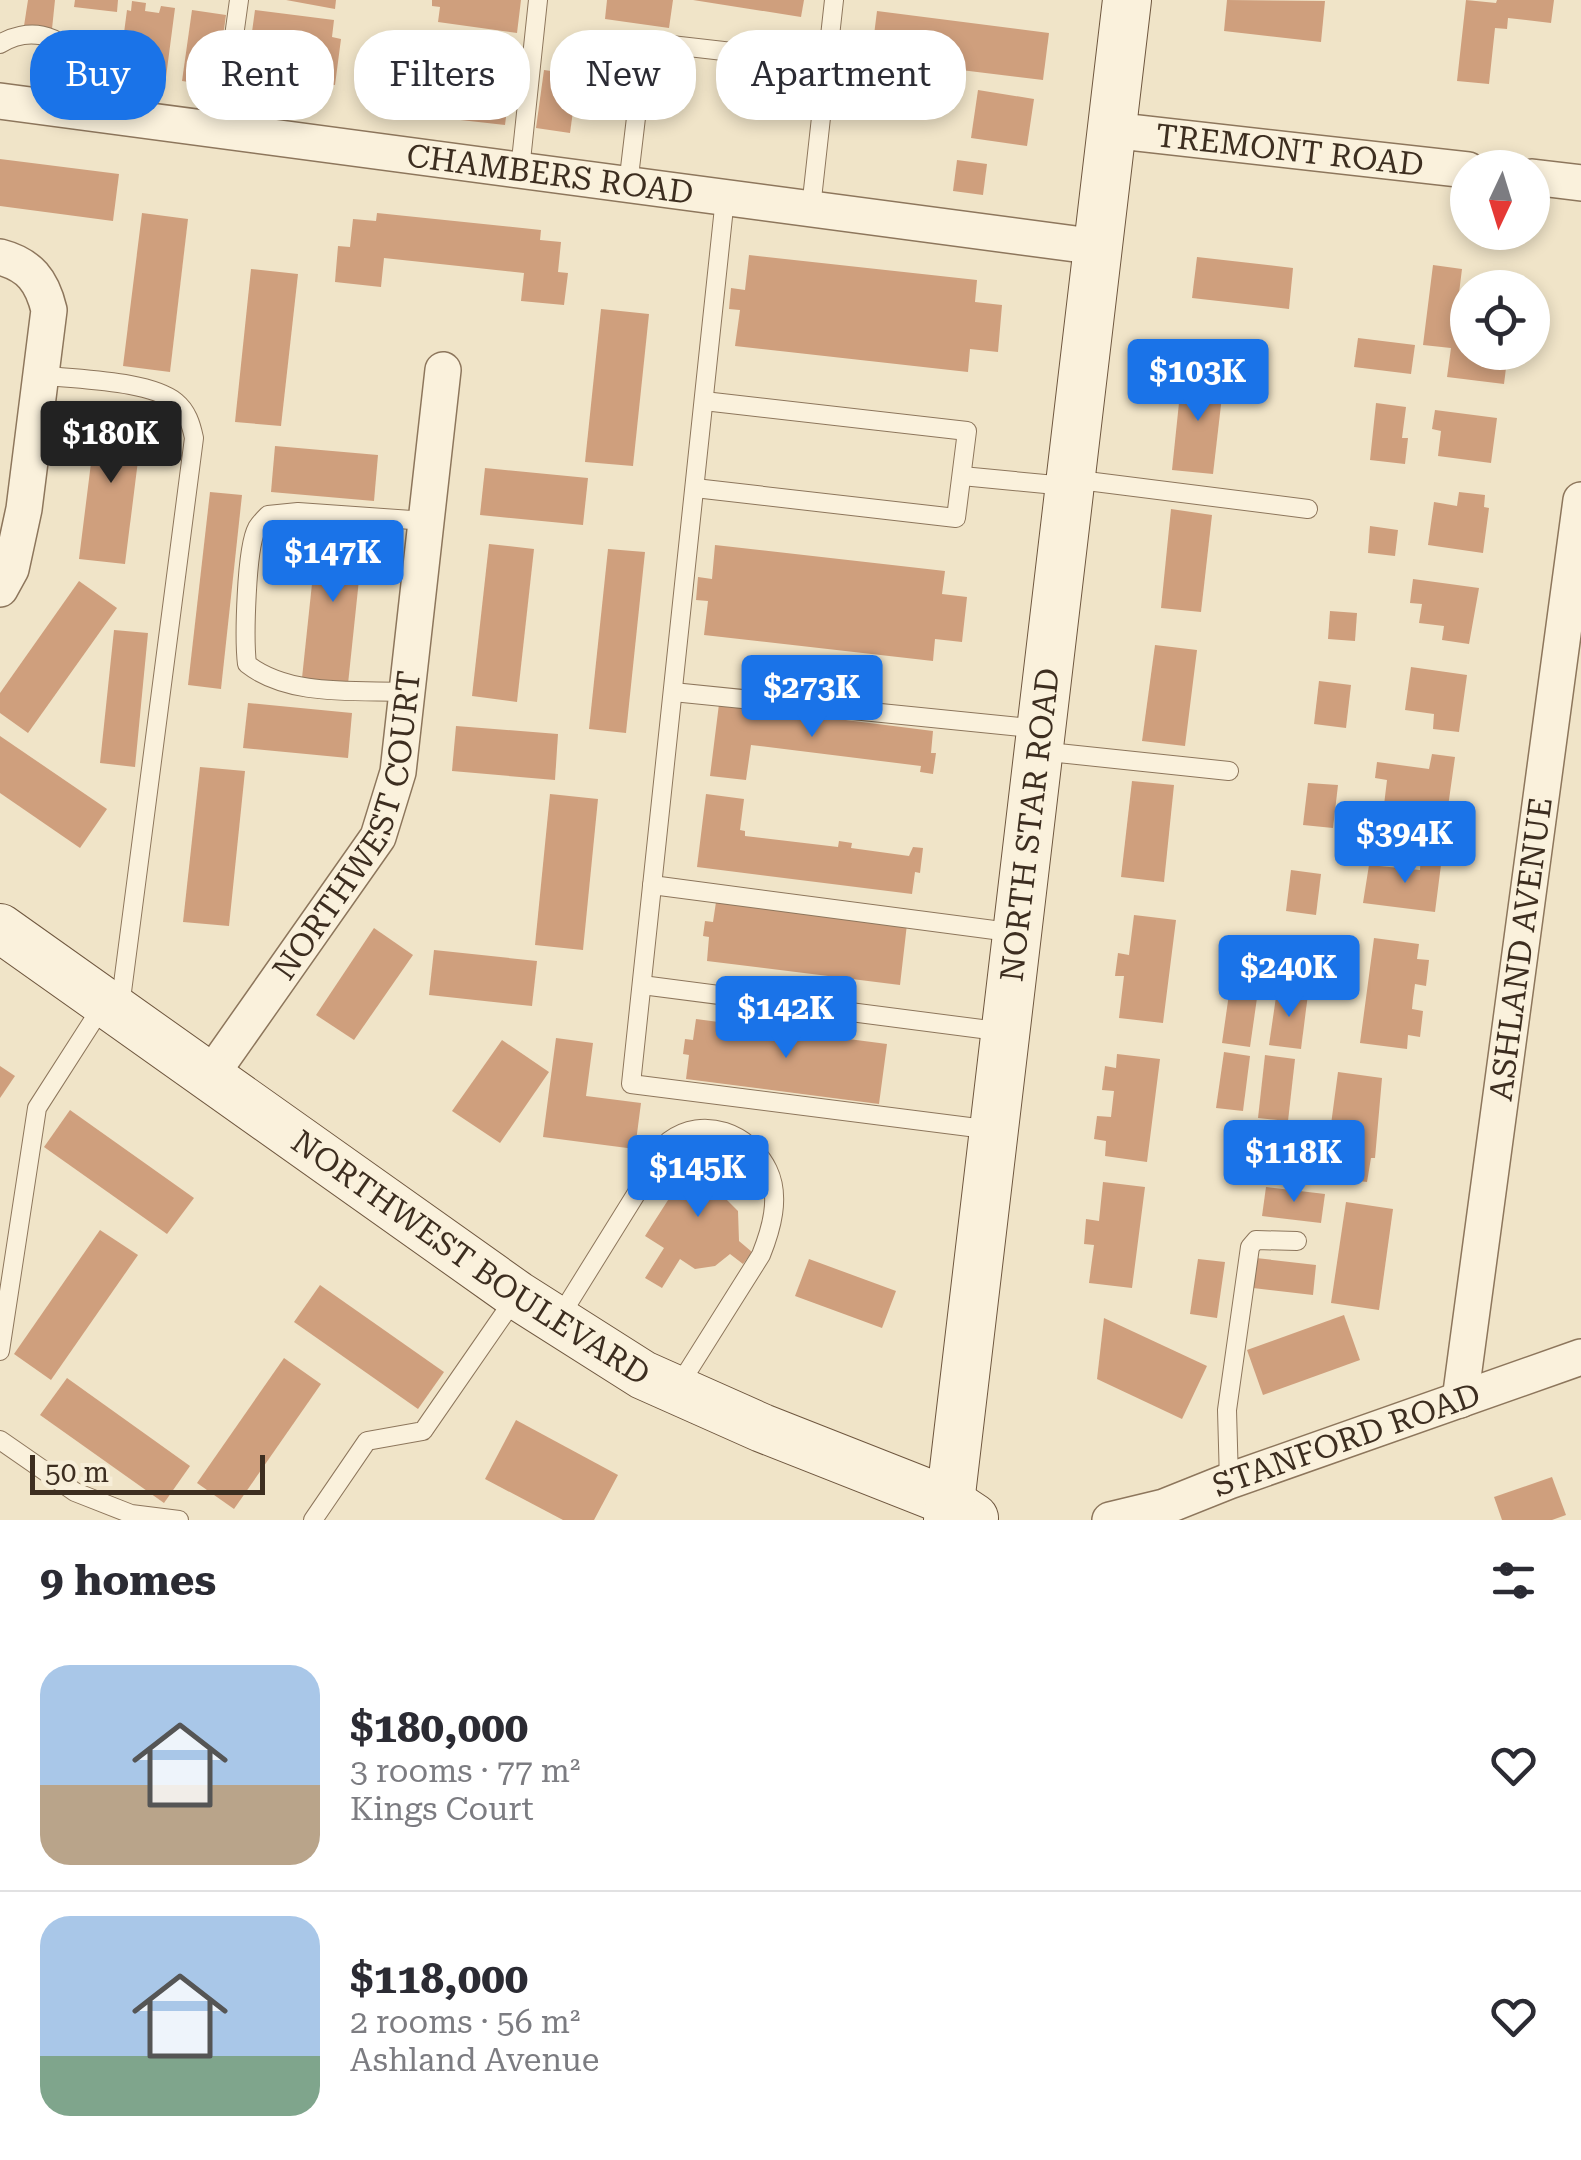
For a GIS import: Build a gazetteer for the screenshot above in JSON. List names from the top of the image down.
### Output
{
  "streets": {
    "street": [
      "TREMONT ROAD",
      "CHAMBERS ROAD",
      "NORTHWEST COURT",
      "NORTH STAR ROAD",
      "ASHLAND AVENUE",
      "NORTHWEST BOULEVARD",
      "STANFORD ROAD"
    ]
  },
  "crossings": [
    ["TREMONT ROAD", "NORTH STAR ROAD"],
    ["CHAMBERS ROAD", "NORTH STAR ROAD"],
    ["NORTHWEST COURT", "NORTHWEST BOULEVARD"],
    ["NORTH STAR ROAD", "NORTHWEST BOULEVARD"],
    ["ASHLAND AVENUE", "STANFORD ROAD"]
  ],
  "scale_bar": "50 m",
  "north": "bottom",
  "page": {
    "chip": [
      "Buy",
      "Rent",
      "Filters",
      "New",
      "Apartment"
    ],
    "price": [
      "$103K",
      "$180K",
      "$147K",
      "$273K",
      "$394K",
      "$240K",
      "$142K",
      "$118K",
      "$145K"
    ],
    "scale": "50 m",
    "heading": "9 homes",
    "list": [
      {
        "name": "$180,000",
        "note": "3 rooms · 77 m² · Kings Court"
      },
      {
        "name": "$118,000",
        "note": "2 rooms · 56 m² · Ashland Avenue"
      }
    ]
  }
}
